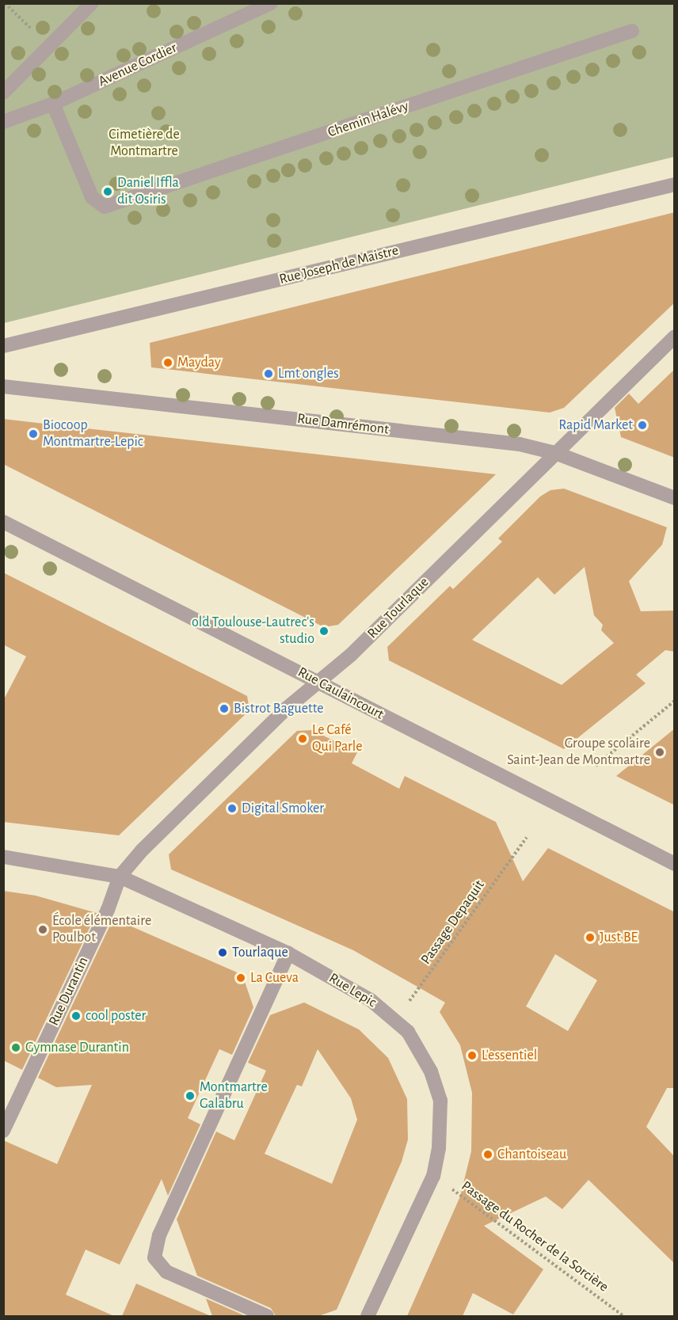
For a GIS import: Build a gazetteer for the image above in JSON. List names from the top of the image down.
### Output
{
  "streets": {
    "street": [
      "Avenue Cordier",
      "Chemin Halévy",
      "Rue Joseph de Maistre",
      "Rue Damrémont",
      "Rue Tourlaque",
      "Rue Caulaincourt",
      "Rue Lepic",
      "Rue Durantin"
    ],
    "path": ["Passage Depaquit", "Passage du Rocher de la Sorcière"]
  },
  "crossings": [
    ["Avenue Cordier", "Chemin Halévy"],
    ["Rue Damrémont", "Rue Tourlaque"],
    ["Rue Tourlaque", "Rue Caulaincourt"],
    ["Rue Tourlaque", "Rue Lepic"],
    ["Rue Tourlaque", "Rue Durantin"],
    ["Passage Depaquit", "Rue Lepic"],
    ["Rue Lepic", "Rue Durantin"],
    ["Rue Lepic", "Passage du Rocher de la Sorcière"]
  ],
  "parks": ["Cimetière de Montmartre"],
  "places": [
    "Daniel Iffla dit Osiris",
    "Mayday",
    "Lmt ongles",
    "Rapid Market",
    "Biocoop Montmartre-Lepic",
    "old Toulouse-Lautrec's studio",
    "Bistrot Baguette",
    "Le Café Qui Parle",
    "Groupe scolaire Saint-Jean de Montmartre",
    "Digital Smoker",
    "École élémentaire Poulbot",
    "Just BE",
    "Tourlaque",
    "La Cueva",
    "cool poster",
    "Gymnase Durantin",
    "L'essentiel",
    "Montmartre Galabru",
    "Chantoiseau"
  ]
}
